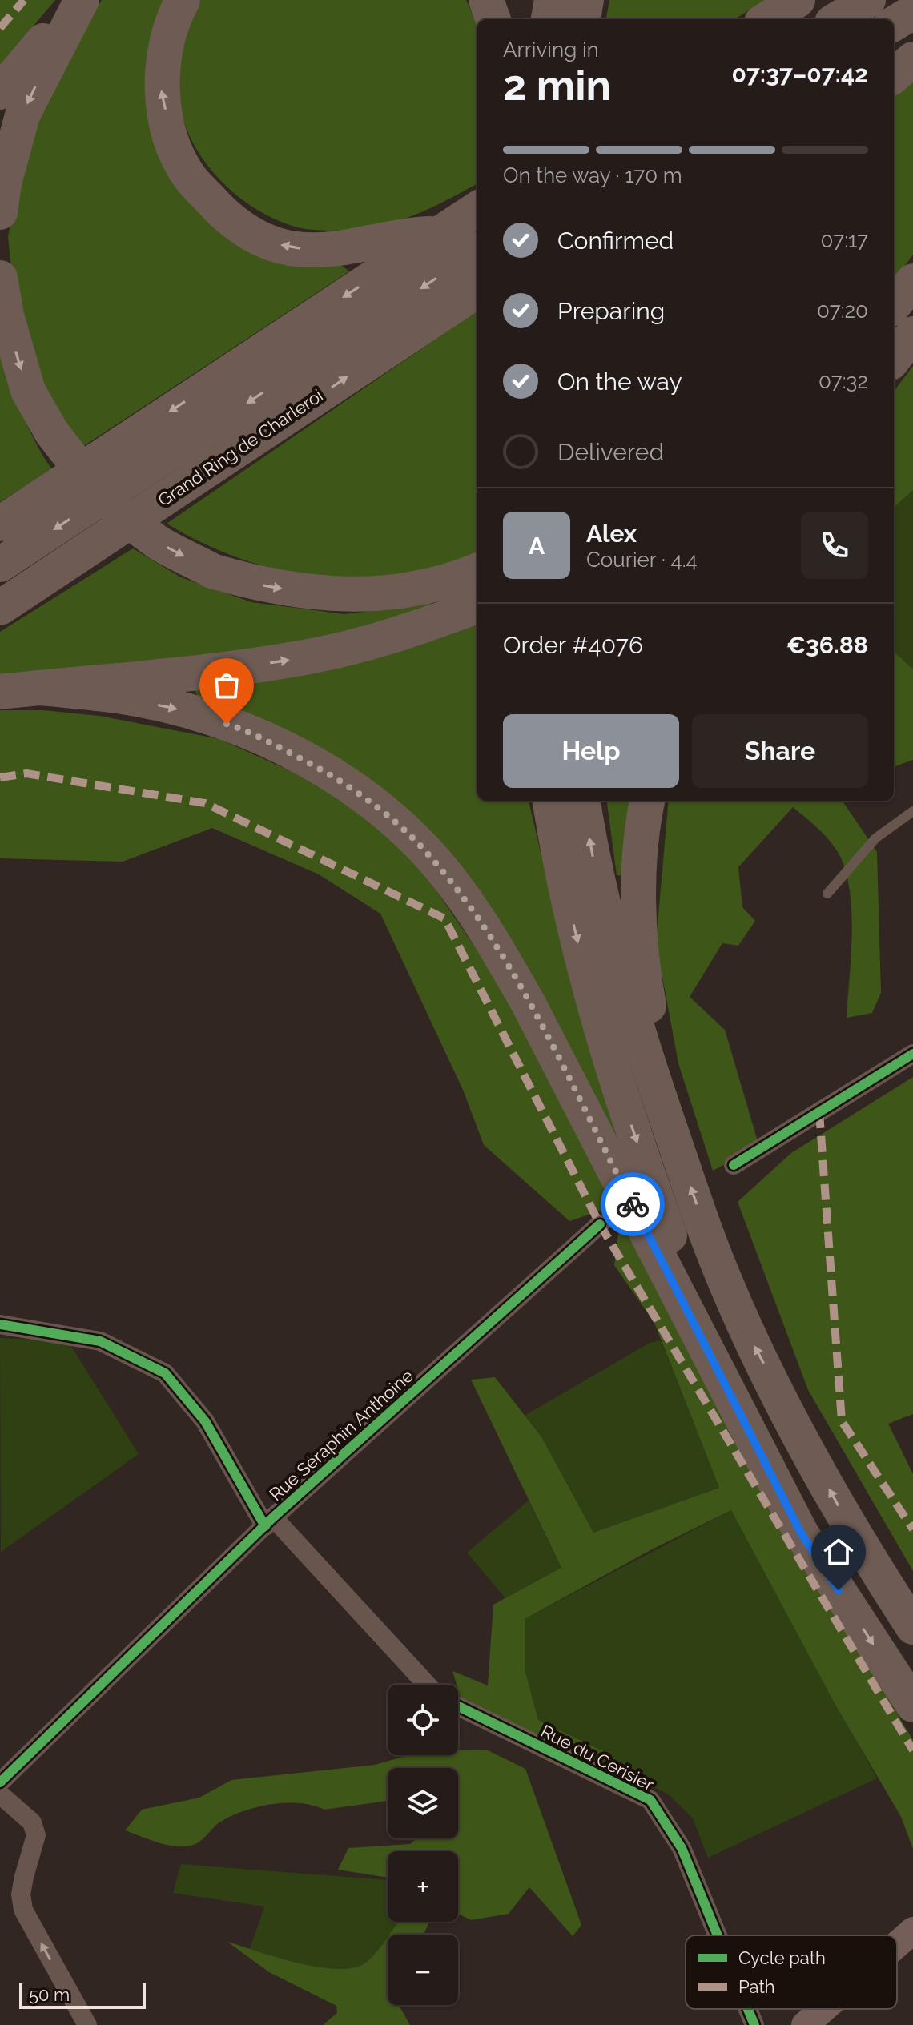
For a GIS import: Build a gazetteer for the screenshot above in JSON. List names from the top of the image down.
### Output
{
  "streets": {
    "highway": ["Grand Ring de Charleroi"],
    "street": ["Rue Séraphin Anthoine", "Rue du Cerisier"]
  },
  "legend": ["Cycle path", "Path"],
  "scale_bar": "50 m",
  "page": {
    "heading": ["2 min", "Arriving in", "07:37–07:42"],
    "panel": [
      "Alex",
      "Courier · 4.4",
      "Order #4076",
      "€36.88"
    ],
    "bar": "On the way · 170 m",
    "list": [
      ["Confirmed", "07:17"],
      ["Preparing", "07:20"],
      ["On the way", "07:32"],
      "Delivered"
    ],
    "round": "A",
    "buttons": ["Help", "Share"],
    "map_buttons": ["+", "−"],
    "scale": "50 m"
  }
}
